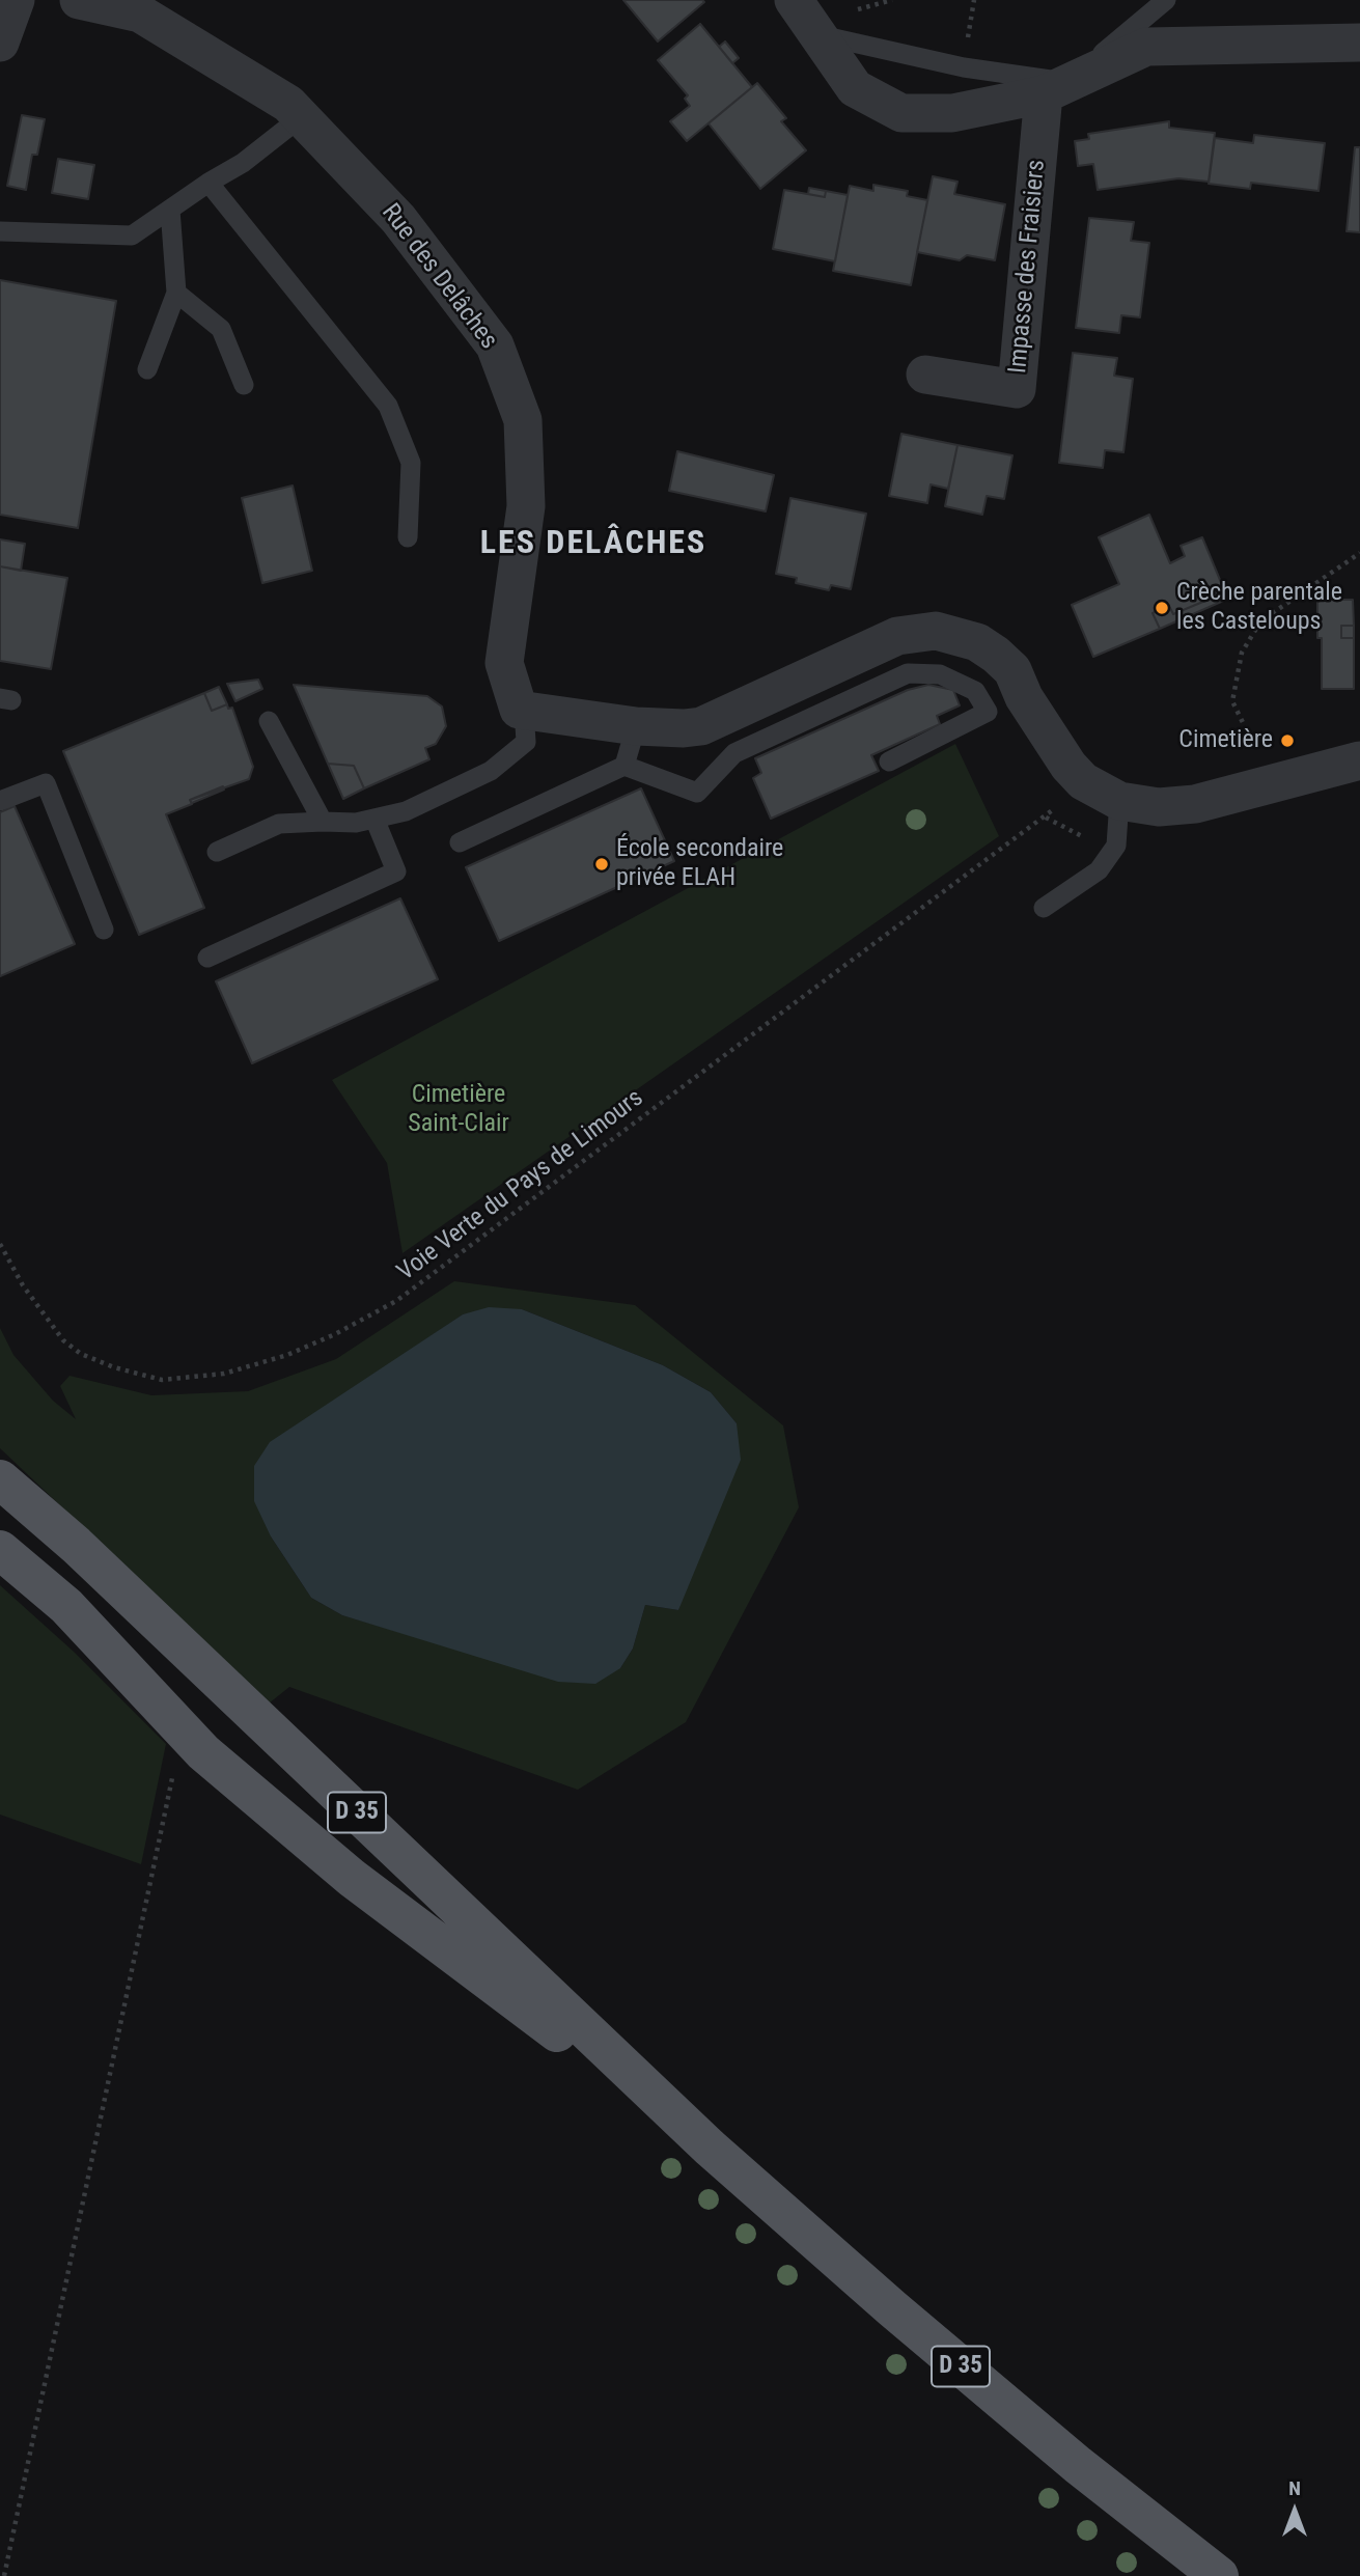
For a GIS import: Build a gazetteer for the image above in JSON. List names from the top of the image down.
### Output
{
  "streets": {
    "main road": ["D 35"],
    "street": ["Impasse des Fraisiers", "Rue des Delâches"],
    "path": ["Voie Verte du Pays de Limours"]
  },
  "districts": ["LES DELÂCHES"],
  "parks": ["Cimetière Saint-Clair"],
  "places": ["Crèche parentale les Casteloups", "Cimetière", "École secondaire privée ELAH"],
  "north": "top"
}
